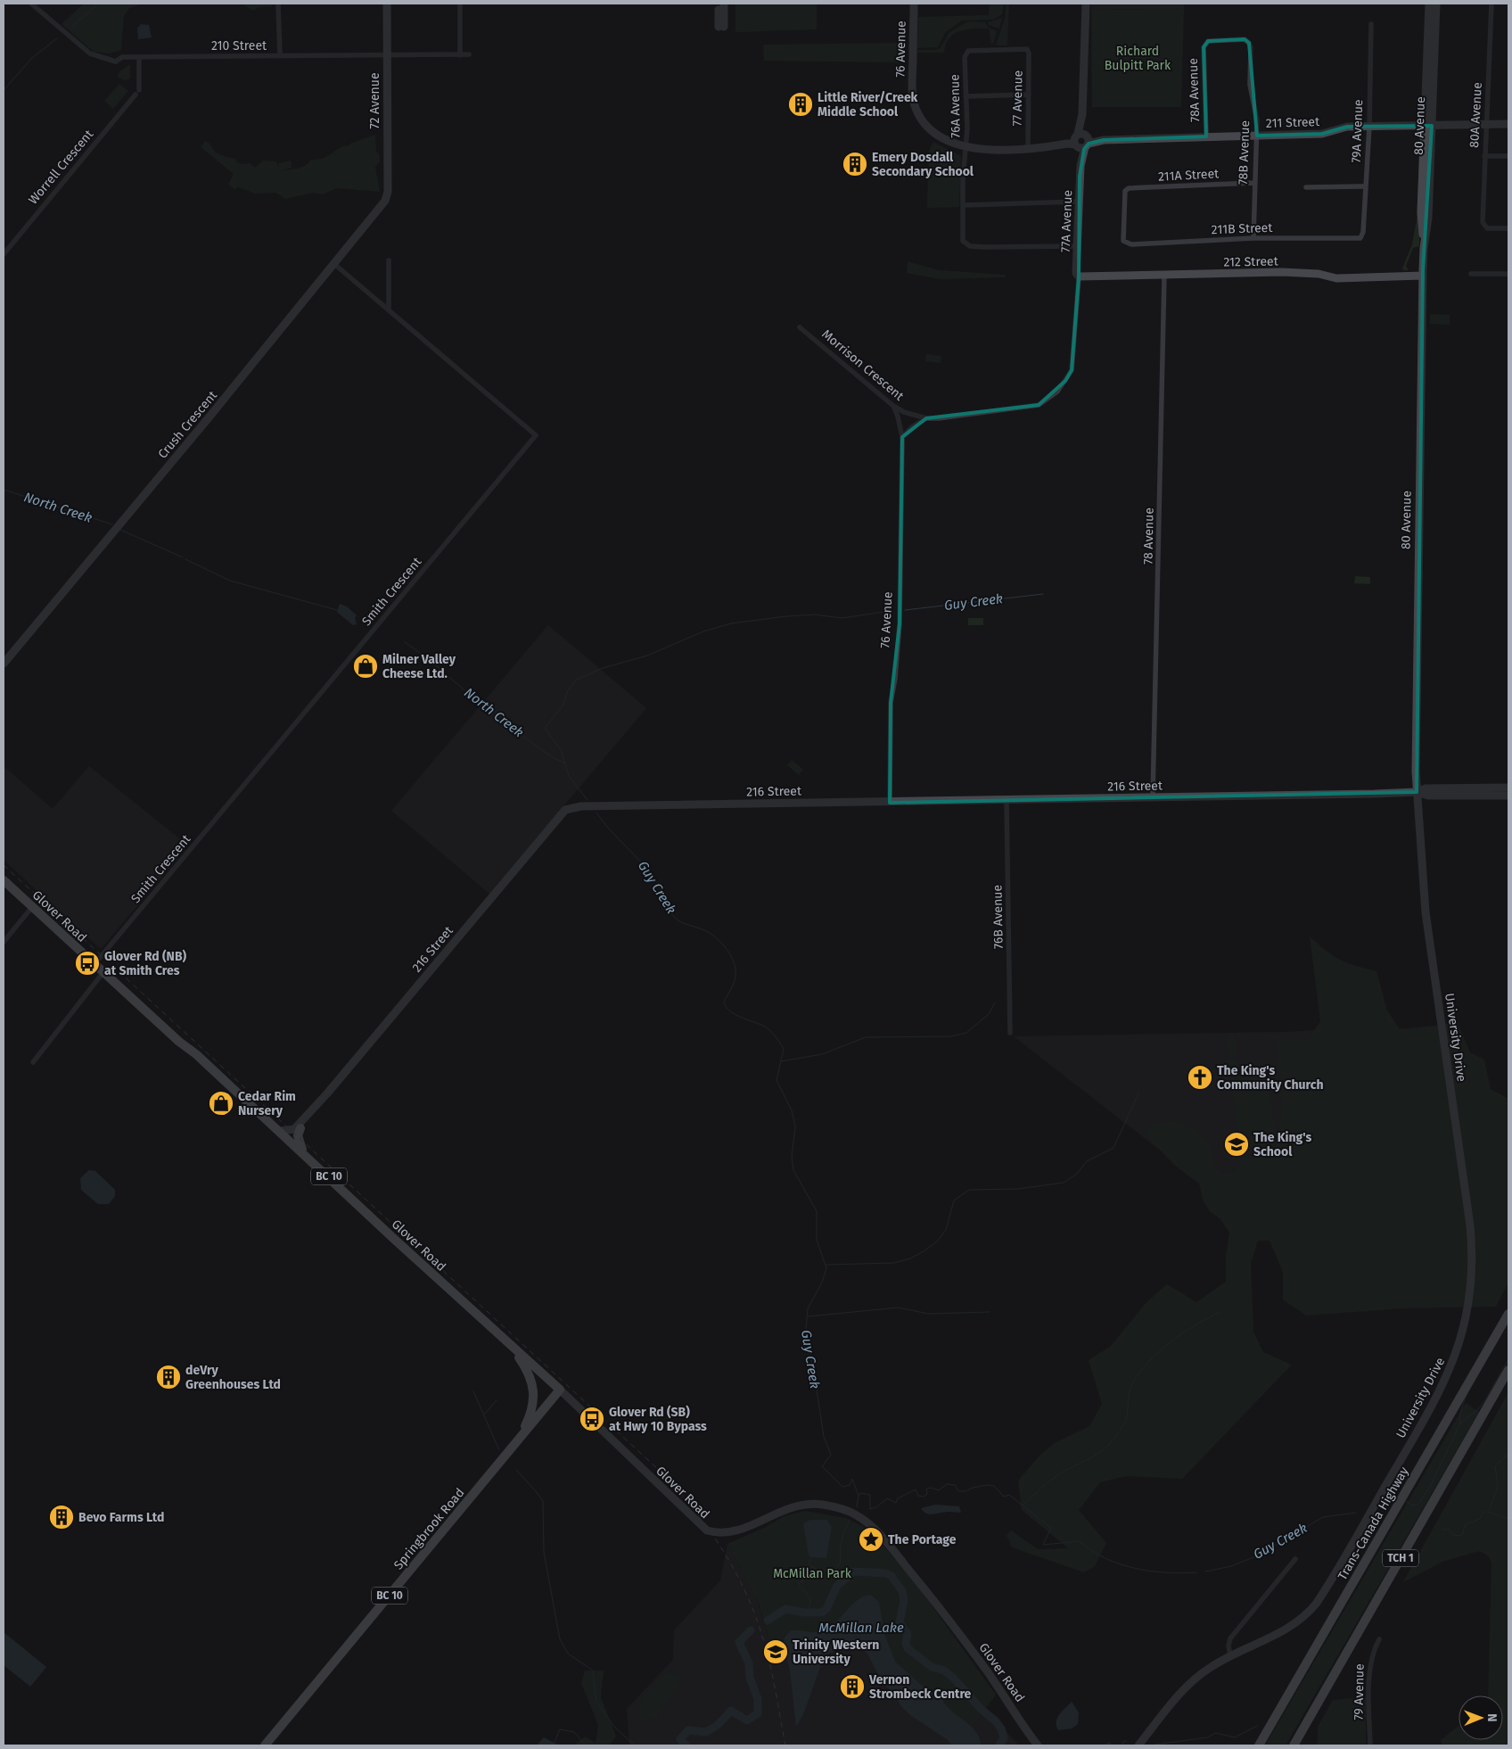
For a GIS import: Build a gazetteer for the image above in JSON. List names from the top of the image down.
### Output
{
  "streets": {
    "highway": [
      "Glover Road",
      "BC 10",
      "Trans-Canada Highway",
      "Springbrook Road",
      "TCH 1"
    ],
    "main road": [
      "76 Avenue",
      "72 Avenue",
      "211 Street",
      "80 Avenue",
      "77A Avenue",
      "212 Street",
      "Crush Crescent",
      "216 Street",
      "University Drive"
    ],
    "street": [
      "210 Street",
      "78A Avenue",
      "77 Avenue",
      "76A Avenue",
      "80A Avenue",
      "79A Avenue",
      "78B Avenue",
      "Worrell Crescent",
      "211A Street",
      "211B Street",
      "Morrison Crescent",
      "78 Avenue",
      "Smith Crescent",
      "76B Avenue",
      "79 Avenue"
    ]
  },
  "crossings": [
    ["210 Street", "72 Avenue"],
    ["76 Avenue", "76A Avenue"],
    ["76 Avenue", "211 Street"],
    ["76 Avenue", "Morrison Crescent"],
    ["76 Avenue", "216 Street"],
    ["78A Avenue", "211 Street"],
    ["78A Avenue", "78B Avenue"],
    ["77 Avenue", "76A Avenue"],
    ["77 Avenue", "211 Street"],
    ["72 Avenue", "Crush Crescent"],
    ["76A Avenue", "211 Street"],
    ["76A Avenue", "77A Avenue"],
    ["80A Avenue", "211 Street"],
    ["211 Street", "80 Avenue"],
    ["211 Street", "79A Avenue"],
    ["211 Street", "78B Avenue"],
    ["211 Street", "77A Avenue"],
    ["80 Avenue", "212 Street"],
    ["80 Avenue", "216 Street"],
    ["80 Avenue", "University Drive"],
    ["79A Avenue", "211B Street"],
    ["78B Avenue", "211A Street"],
    ["78B Avenue", "211B Street"],
    ["211A Street", "211B Street"],
    ["77A Avenue", "212 Street"],
    ["77A Avenue", "Morrison Crescent"],
    ["212 Street", "Morrison Crescent"],
    ["212 Street", "78 Avenue"],
    ["Crush Crescent", "Smith Crescent"],
    ["78 Avenue", "216 Street"],
    ["Smith Crescent", "Glover Road"],
    ["216 Street", "Glover Road"],
    ["216 Street", "76B Avenue"],
    ["216 Street", "University Drive"],
    ["Glover Road", "Springbrook Road"]
  ],
  "water": ["North Creek", "Guy Creek", "McMillan Lake"],
  "parks": ["Richard Bulpitt Park", "McMillan Park"],
  "places": {
    "building": [
      "Little River/Creek Middle School",
      "Emery Dosdall Secondary School",
      "deVry Greenhouses Ltd",
      "Bevo Farms Ltd",
      "Vernon Strombeck Centre"
    ],
    "shop": ["Milner Valley Cheese Ltd.", "Cedar Rim Nursery"],
    "bus stop": ["Glover Rd (NB) at Smith Cres", "Glover Rd (SB) at Hwy 10 Bypass"],
    "church": ["The King's Community Church"],
    "school or university": ["The King's School", "Trinity Western University"],
    "place": ["The Portage"]
  },
  "north": "right"
}
